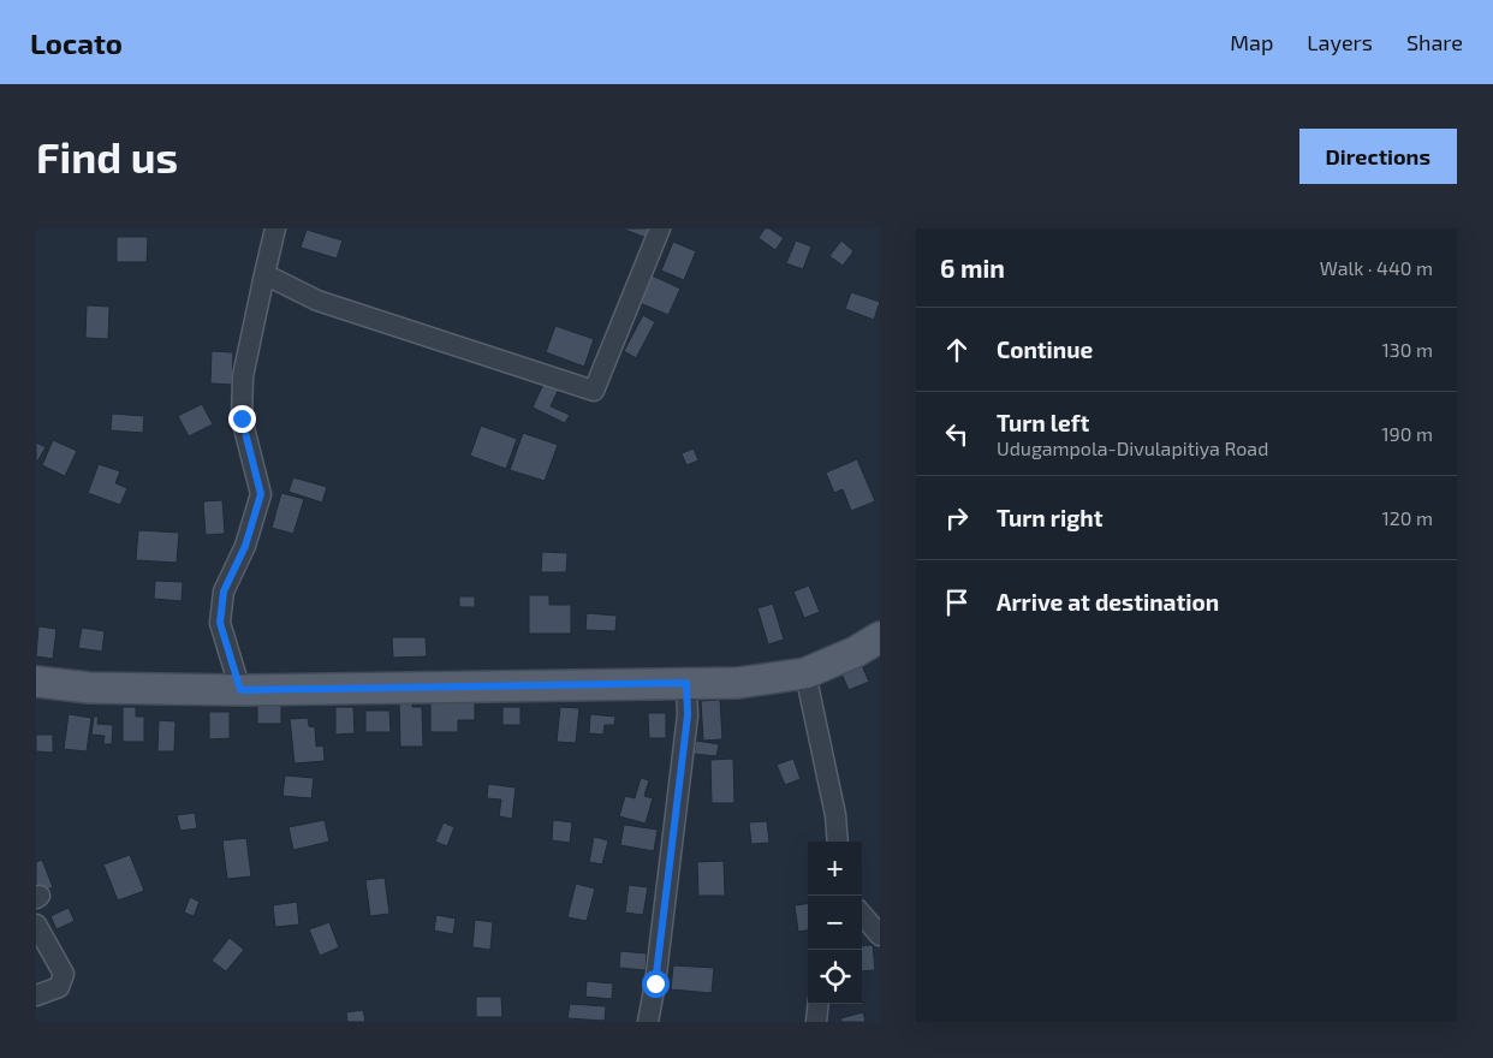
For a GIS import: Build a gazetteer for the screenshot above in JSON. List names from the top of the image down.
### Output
{
  "page": {
    "header": "Locato",
    "nav": ["Map", "Layers", "Share"],
    "buttons": "Directions",
    "title": "Find us",
    "heading": ["6 min", "Walk · 440 m"],
    "list": [
      ["Continue", "130 m"],
      ["Turn left", "Udugampola-Divulapitiya Road", "190 m"],
      ["Turn right", "120 m"],
      "Arrive at destination"
    ],
    "map_buttons": ["+", "−"]
  }
}
